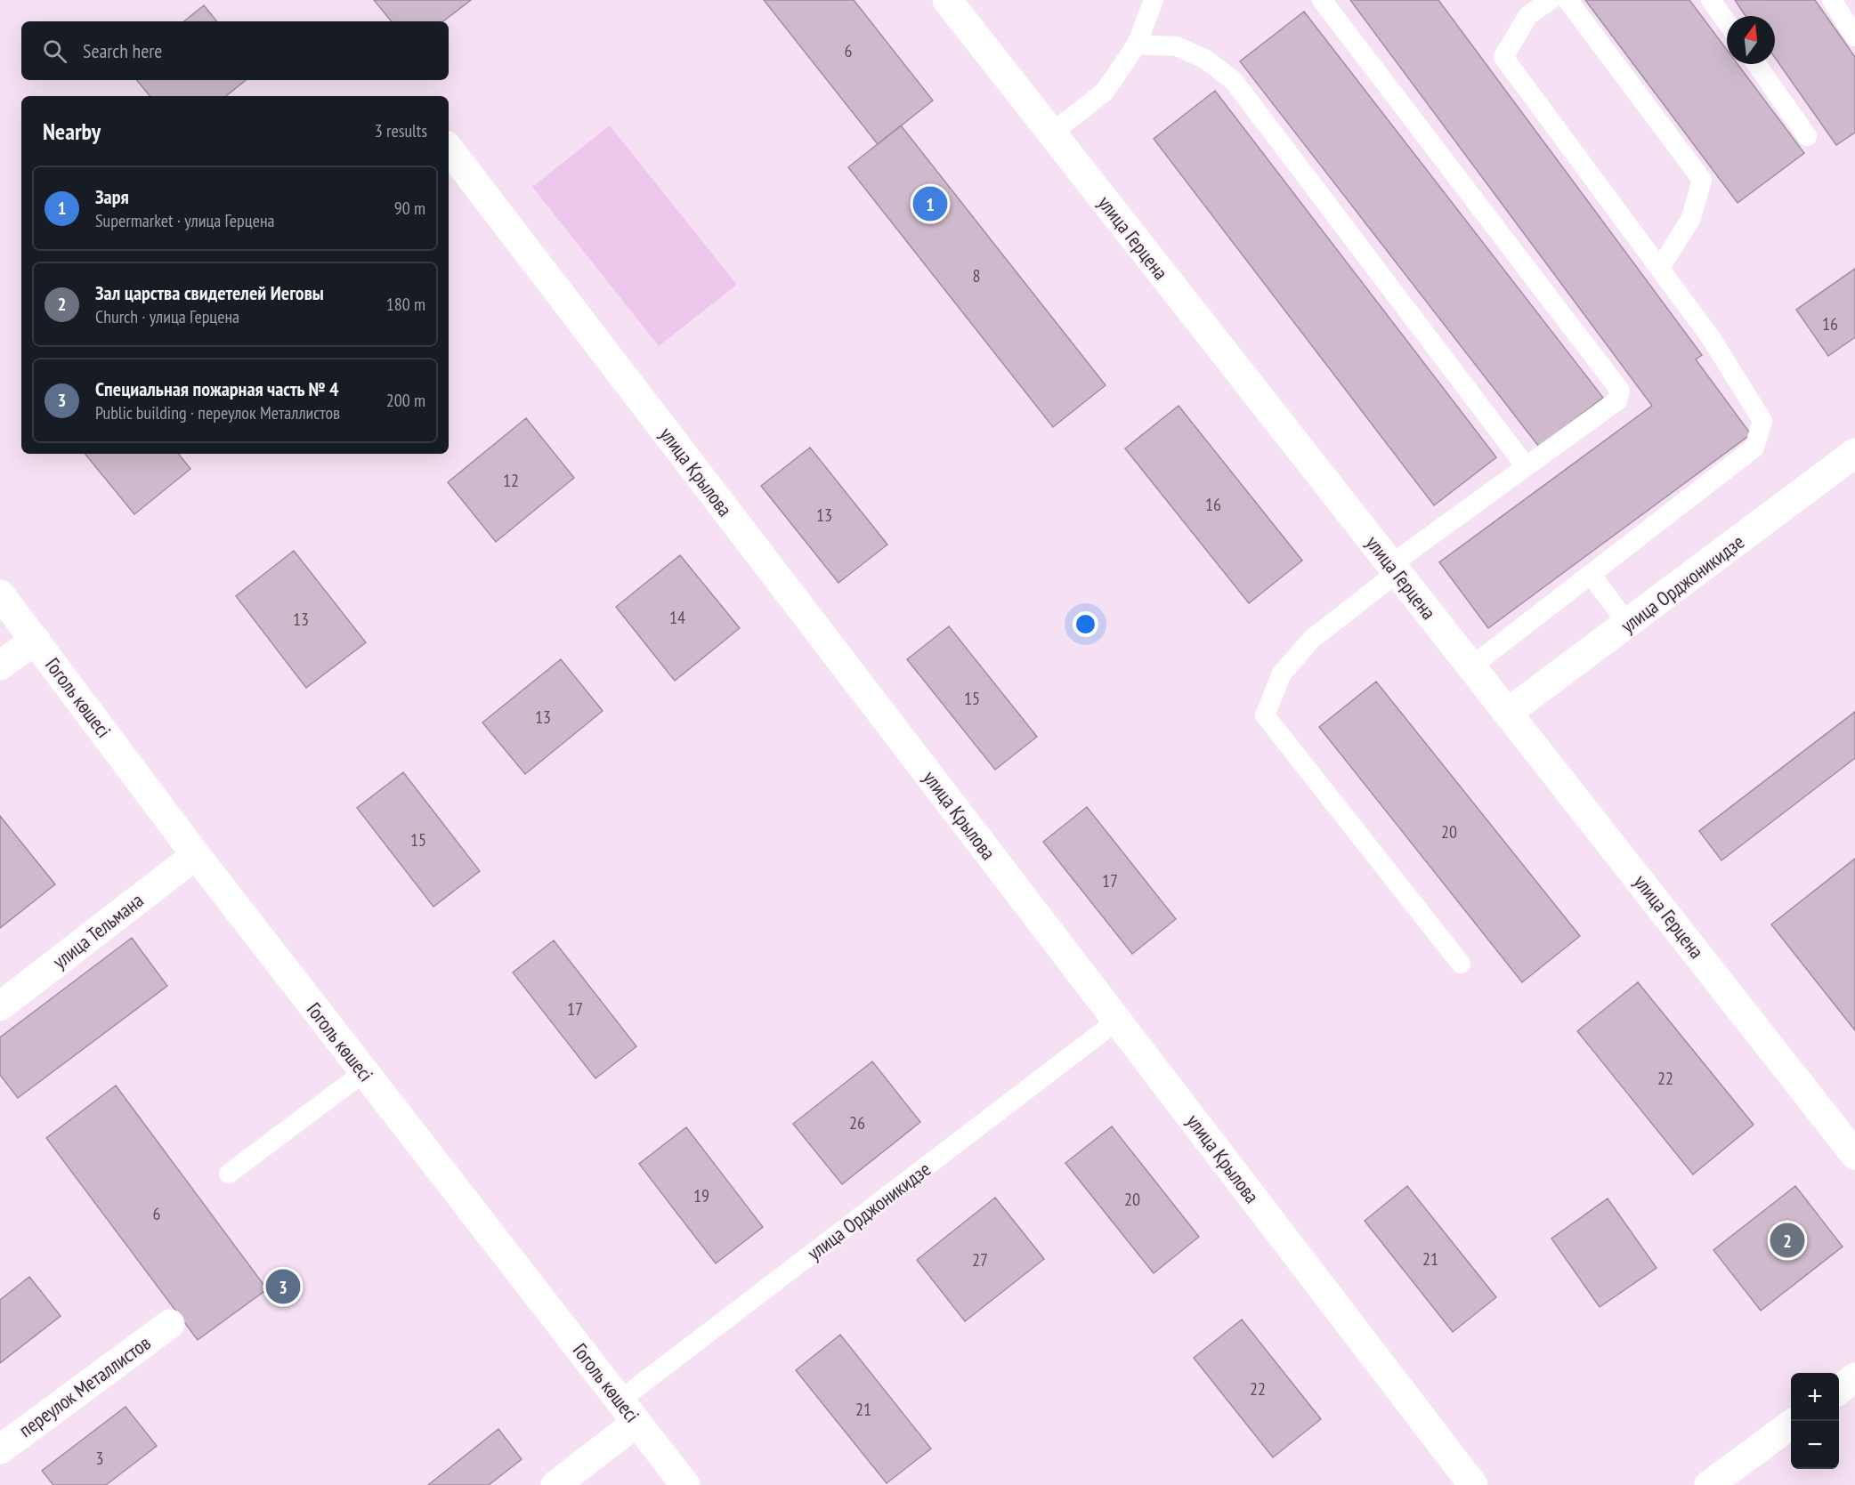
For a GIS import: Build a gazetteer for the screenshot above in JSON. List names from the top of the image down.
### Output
{
  "streets": {
    "street": [
      "улица Герцена",
      "улица Крылова",
      "улица Орджоникидзе",
      "Гоголь көшесі",
      "улица Тельмана",
      "переулок Металлистов"
    ]
  },
  "crossings": [
    ["улица Герцена", "улица Орджоникидзе"],
    ["улица Крылова", "улица Орджоникидзе"],
    ["улица Орджоникидзе", "Гоголь көшесі"],
    ["Гоголь көшесі", "улица Тельмана"]
  ],
  "house_numbers": [
    "6",
    "8",
    "16",
    "12",
    "16",
    "13",
    "14",
    "13",
    "15",
    "13",
    "20",
    "15",
    "17",
    "17",
    "22",
    "26",
    "19",
    "20",
    "6",
    "21",
    "27",
    "22",
    "21",
    "3"
  ],
  "north": "top",
  "page": {
    "search": "Search here",
    "heading": ["Nearby", "3 results"],
    "list": [
      {
        "mark": "1",
        "name": "Заря",
        "note": "Supermarket · улица Герцена",
        "value": "90 m"
      },
      {
        "mark": "2",
        "name": "Зал царства свидетелей Иеговы",
        "note": "Church · улица Герцена",
        "value": "180 m"
      },
      {
        "mark": "3",
        "name": "Специальная пожарная часть № 4",
        "note": "Public building · переулок Металлистов",
        "value": "200 m"
      }
    ],
    "pins": ["1", "2", "3"],
    "map_buttons": ["+", "−"]
  }
}
